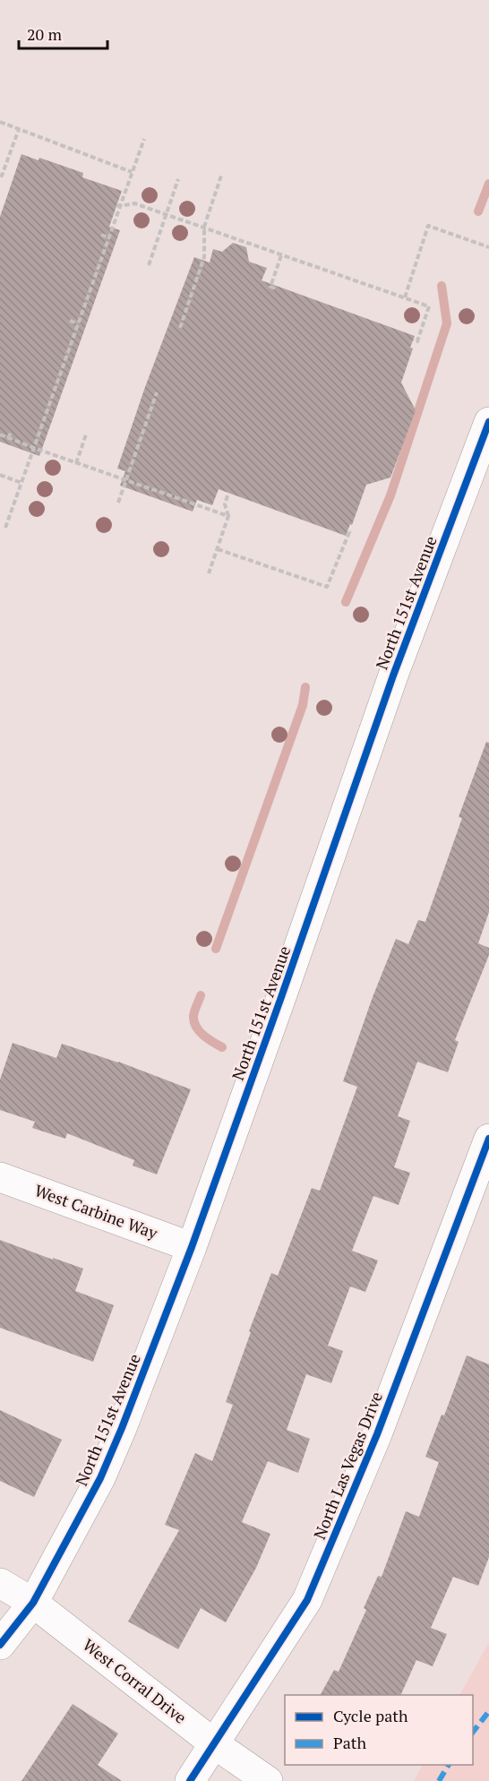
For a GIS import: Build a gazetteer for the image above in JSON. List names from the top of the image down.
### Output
{
  "streets": {
    "street": [
      "North 151st Avenue",
      "West Carbine Way",
      "North Las Vegas Drive",
      "West Corral Drive"
    ]
  },
  "crossings": [
    ["North 151st Avenue", "West Carbine Way"],
    ["North 151st Avenue", "West Corral Drive"],
    ["North Las Vegas Drive", "West Corral Drive"]
  ],
  "legend": ["Cycle path", "Path"],
  "scale_bar": "20 m"
}
